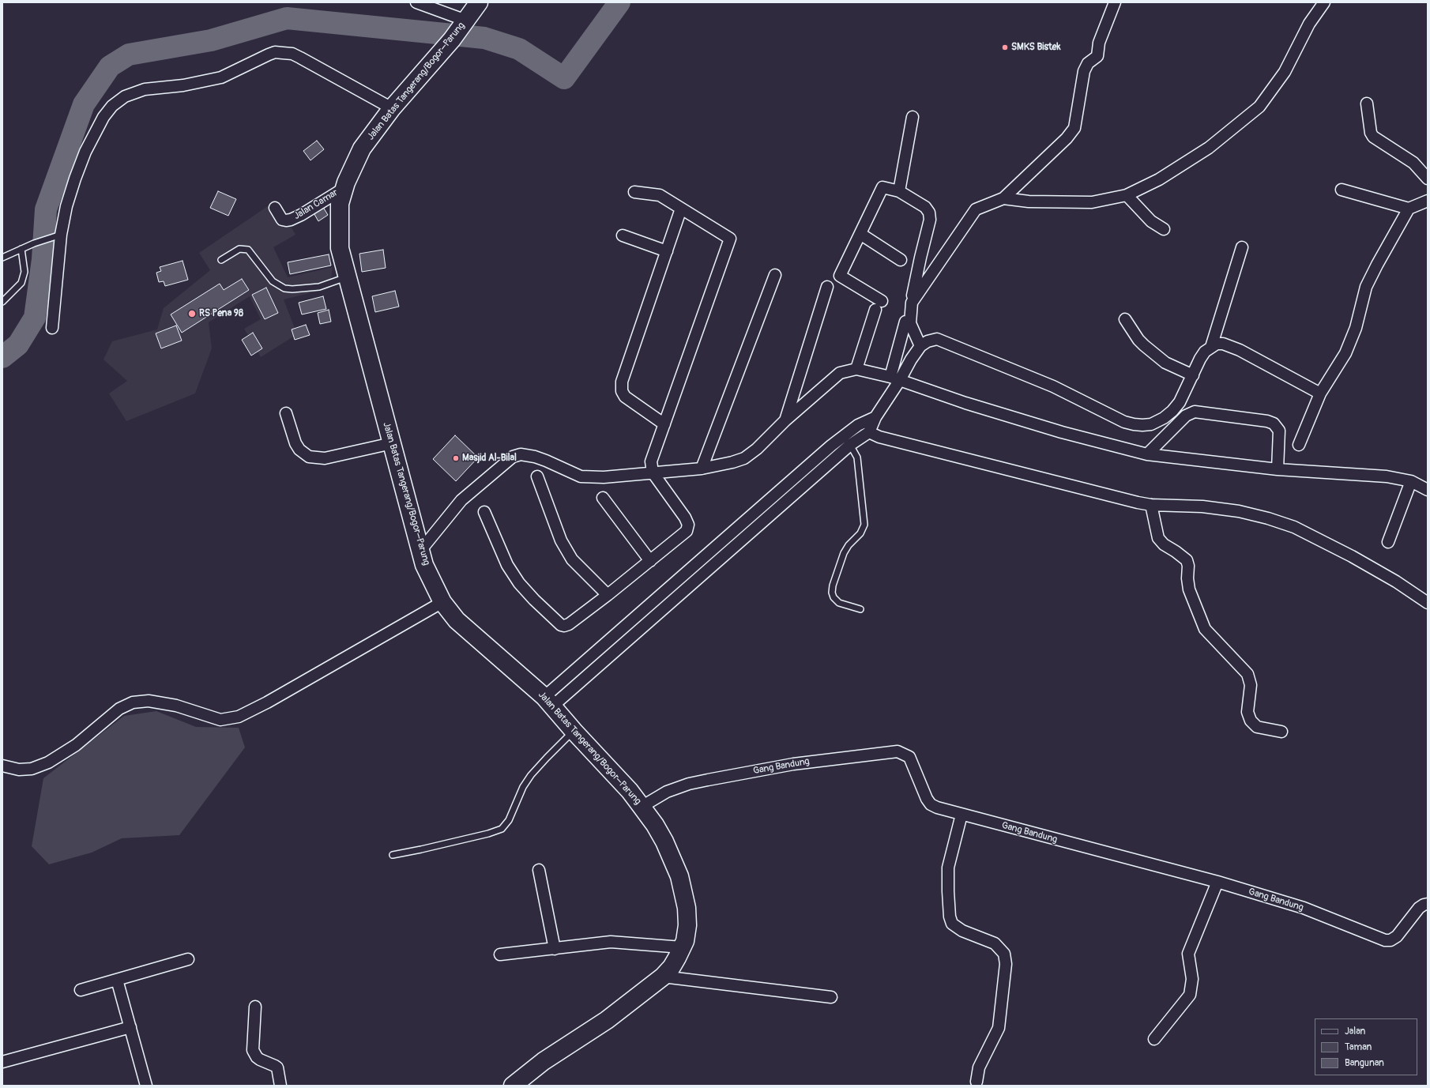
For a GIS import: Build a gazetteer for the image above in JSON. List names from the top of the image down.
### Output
{
  "streets": {
    "main road": ["Jalan Batas Tangerang/Bogor–Parung"],
    "street": ["Jalan Camar", "Gang Bandung"]
  },
  "crossings": [
    ["Jalan Batas Tangerang/Bogor–Parung", "Jalan Camar"],
    ["Jalan Batas Tangerang/Bogor–Parung", "Gang Bandung"]
  ],
  "places": ["SMKS Bistek", "RS Pena 98", "Masjid Al-Bilal"],
  "legend": ["Jalan", "Taman", "Bangunan"]
}
